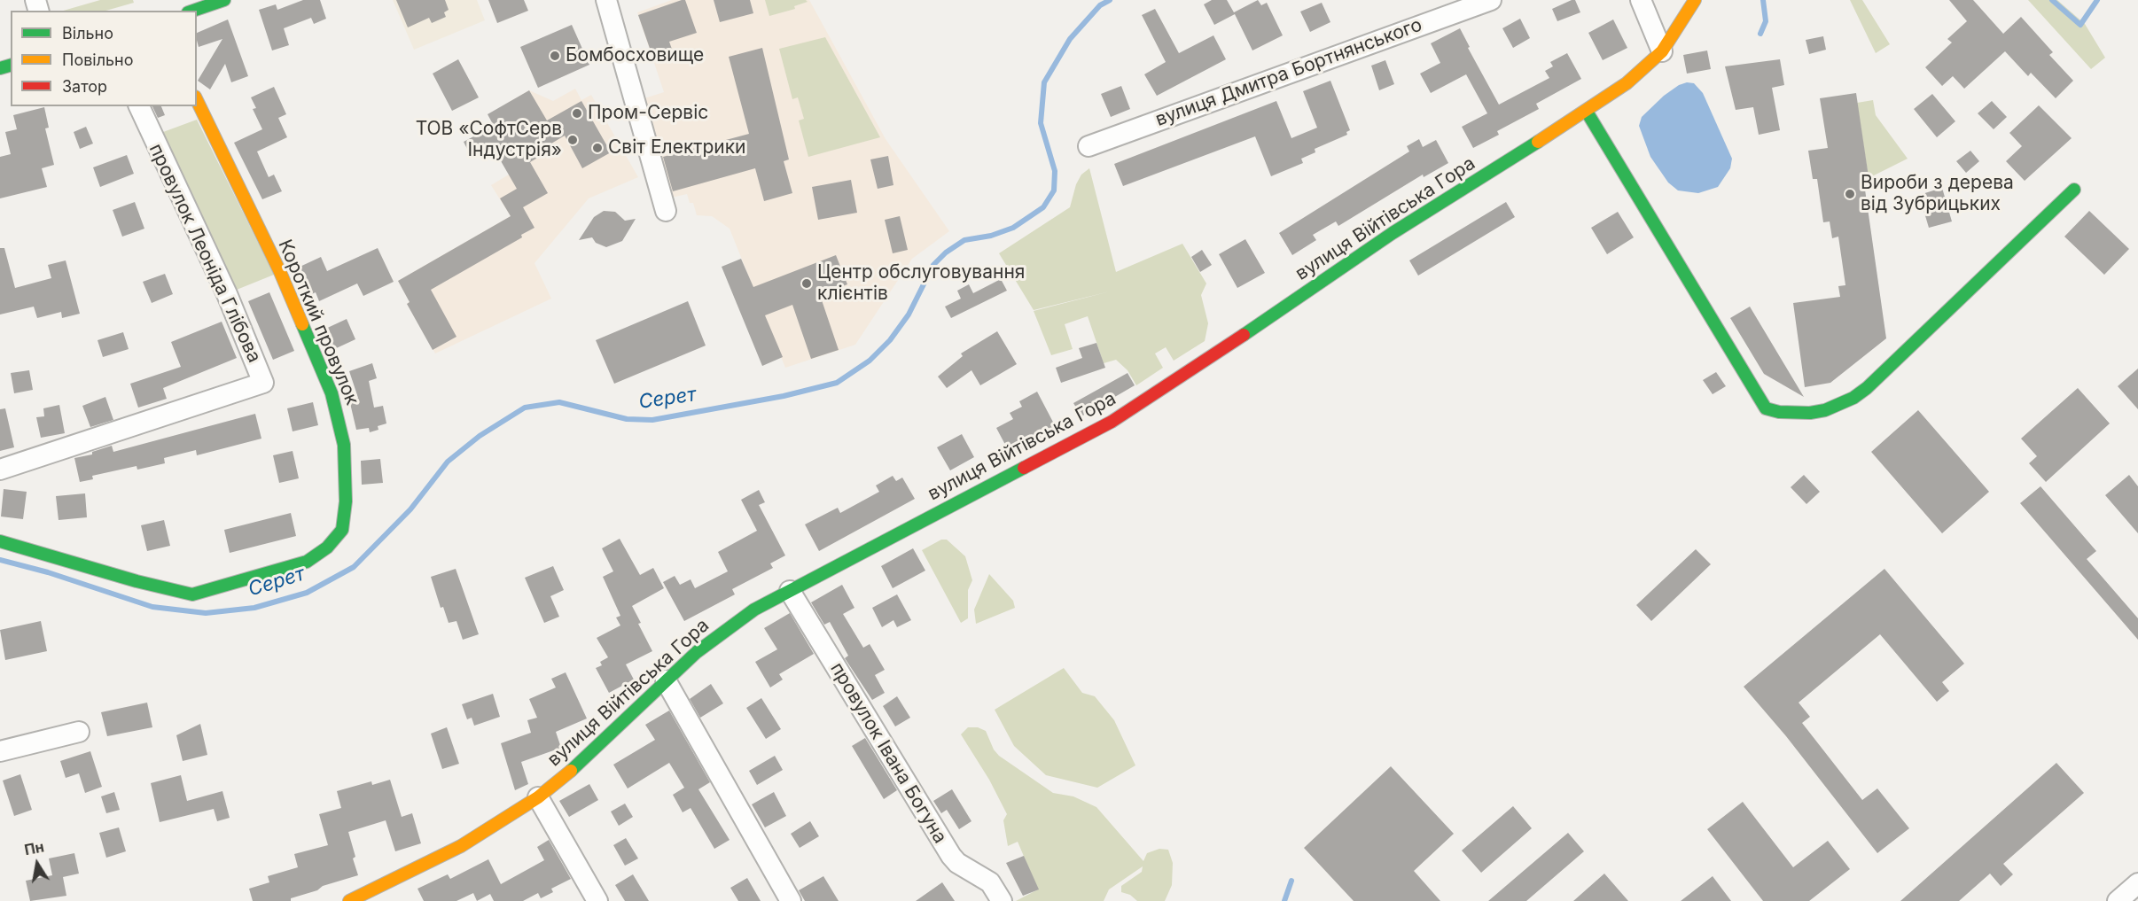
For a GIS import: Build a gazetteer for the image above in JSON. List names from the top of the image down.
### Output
{
  "streets": {
    "street": [
      "вулиця Дмитра Бортнянського",
      "вулиця Війтівська Гора",
      "провулок Леоніда Глібова",
      "Короткий провулок",
      "провулок Івана Богуна"
    ]
  },
  "crossings": [
    ["вулиця Війтівська Гора", "провулок Івана Богуна"]
  ],
  "water": ["Серет"],
  "places": [
    "Бомбосховище",
    "Пром-Сервіс",
    "ТОВ «СофтСерв Індустрія»",
    "Світ Електрики",
    "Вироби з дерева від Зубрицьких",
    "Центр обслуговування клієнтів"
  ],
  "legend": ["Вільно", "Повільно", "Затор"],
  "north": "top"
}
